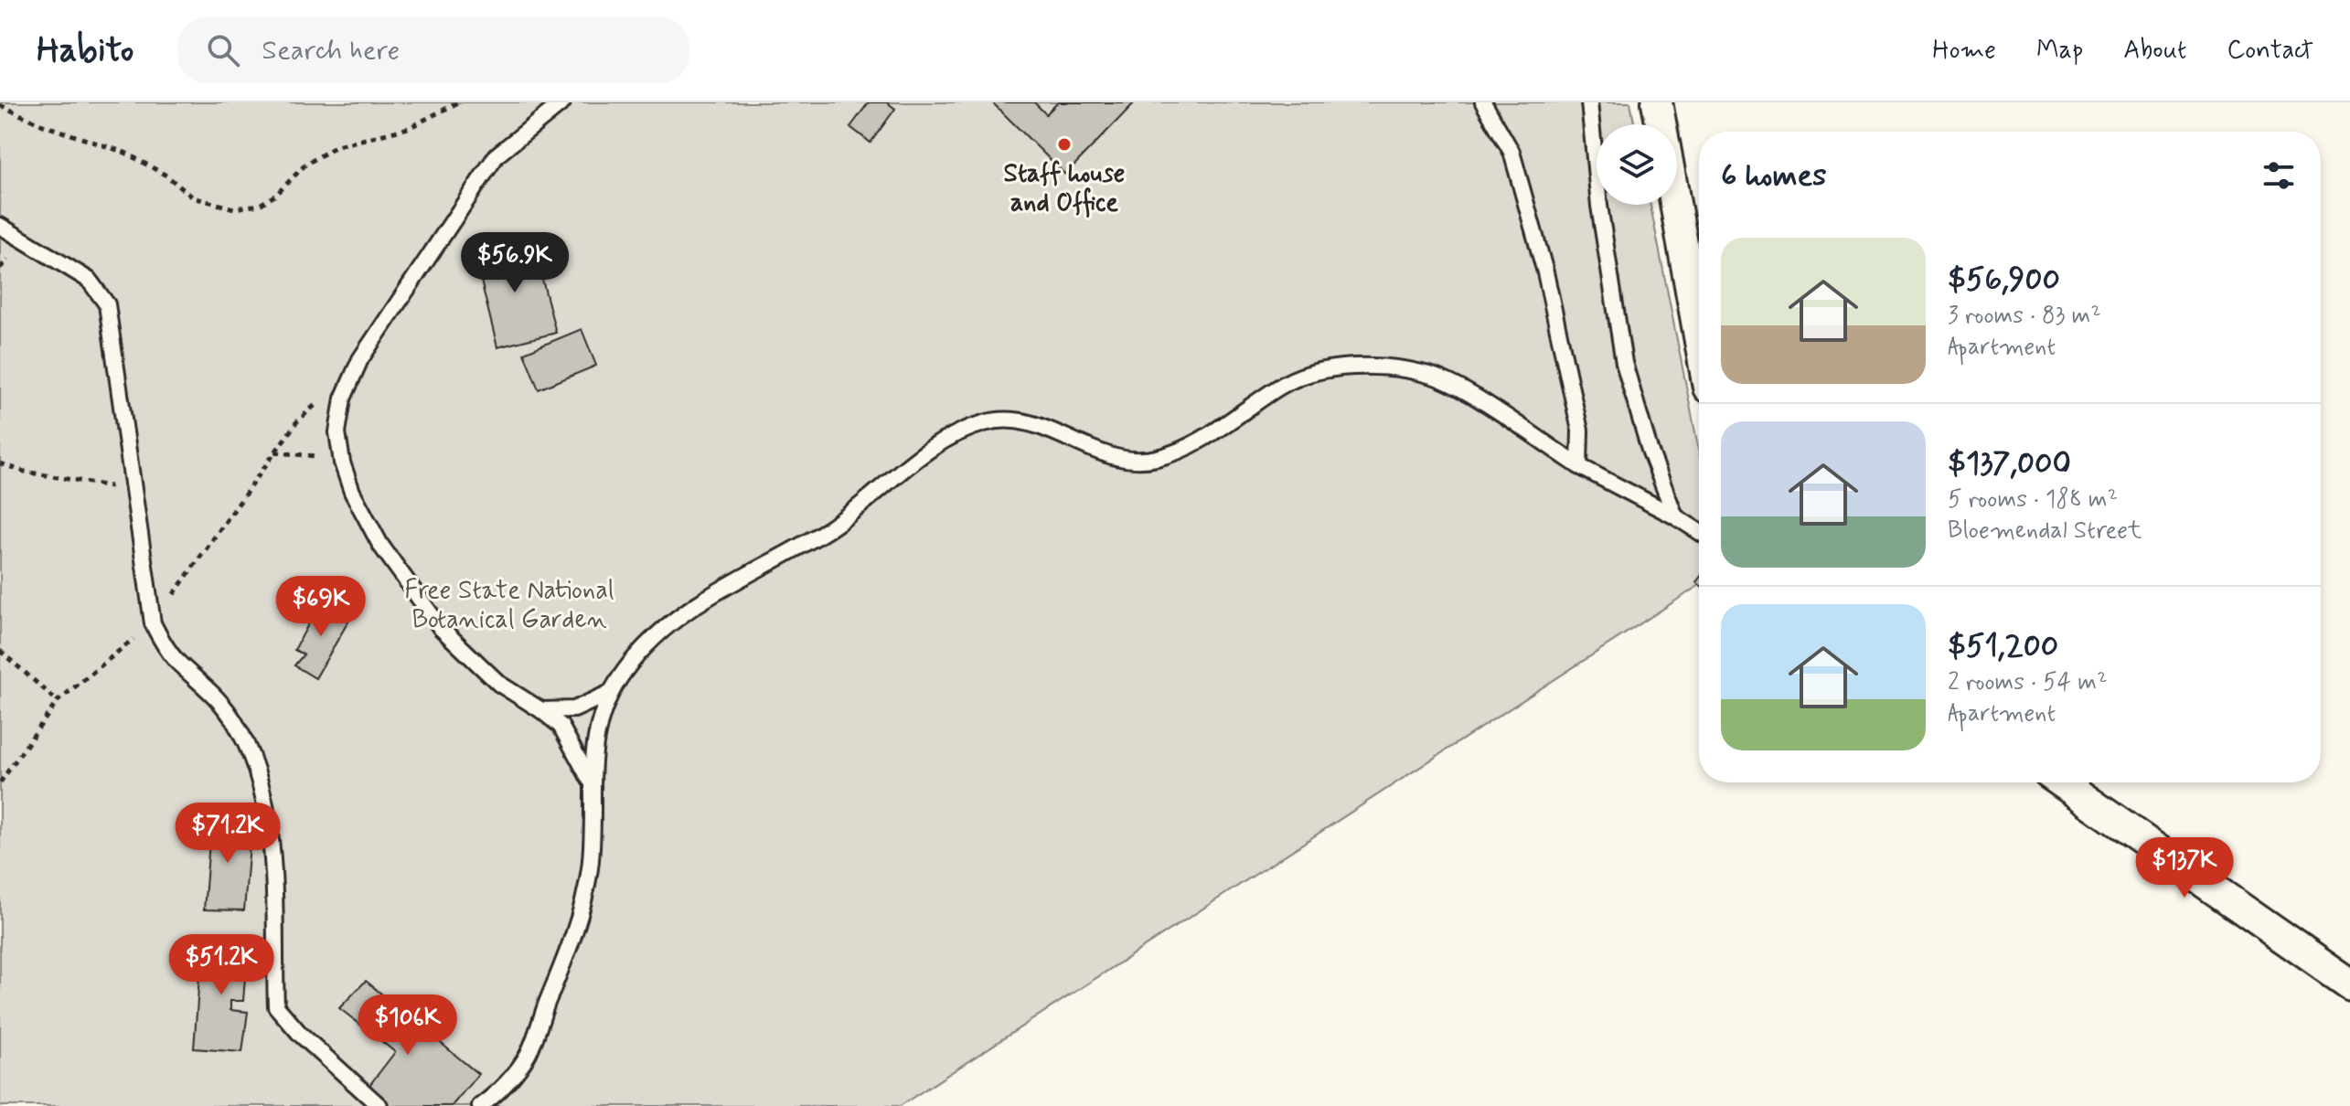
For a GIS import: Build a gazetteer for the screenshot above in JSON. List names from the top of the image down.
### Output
{
  "parks": ["Free State National Botanical Garden"],
  "places": ["Staff house and Office"],
  "page": {
    "header": "Habito",
    "search": "Search here",
    "nav": [
      "Home",
      "Map",
      "About",
      "Contact"
    ],
    "heading": "6 homes",
    "list": [
      {
        "name": "$56,900",
        "note": "3 rooms · 83 m² · Apartment"
      },
      {
        "name": "$137,000",
        "note": "5 rooms · 188 m² · Bloemendal Street"
      },
      {
        "name": "$51,200",
        "note": "2 rooms · 54 m² · Apartment"
      }
    ],
    "price": [
      "$56.9K",
      "$69K",
      "$71.2K",
      "$137K",
      "$51.2K",
      "$106K"
    ]
  }
}
